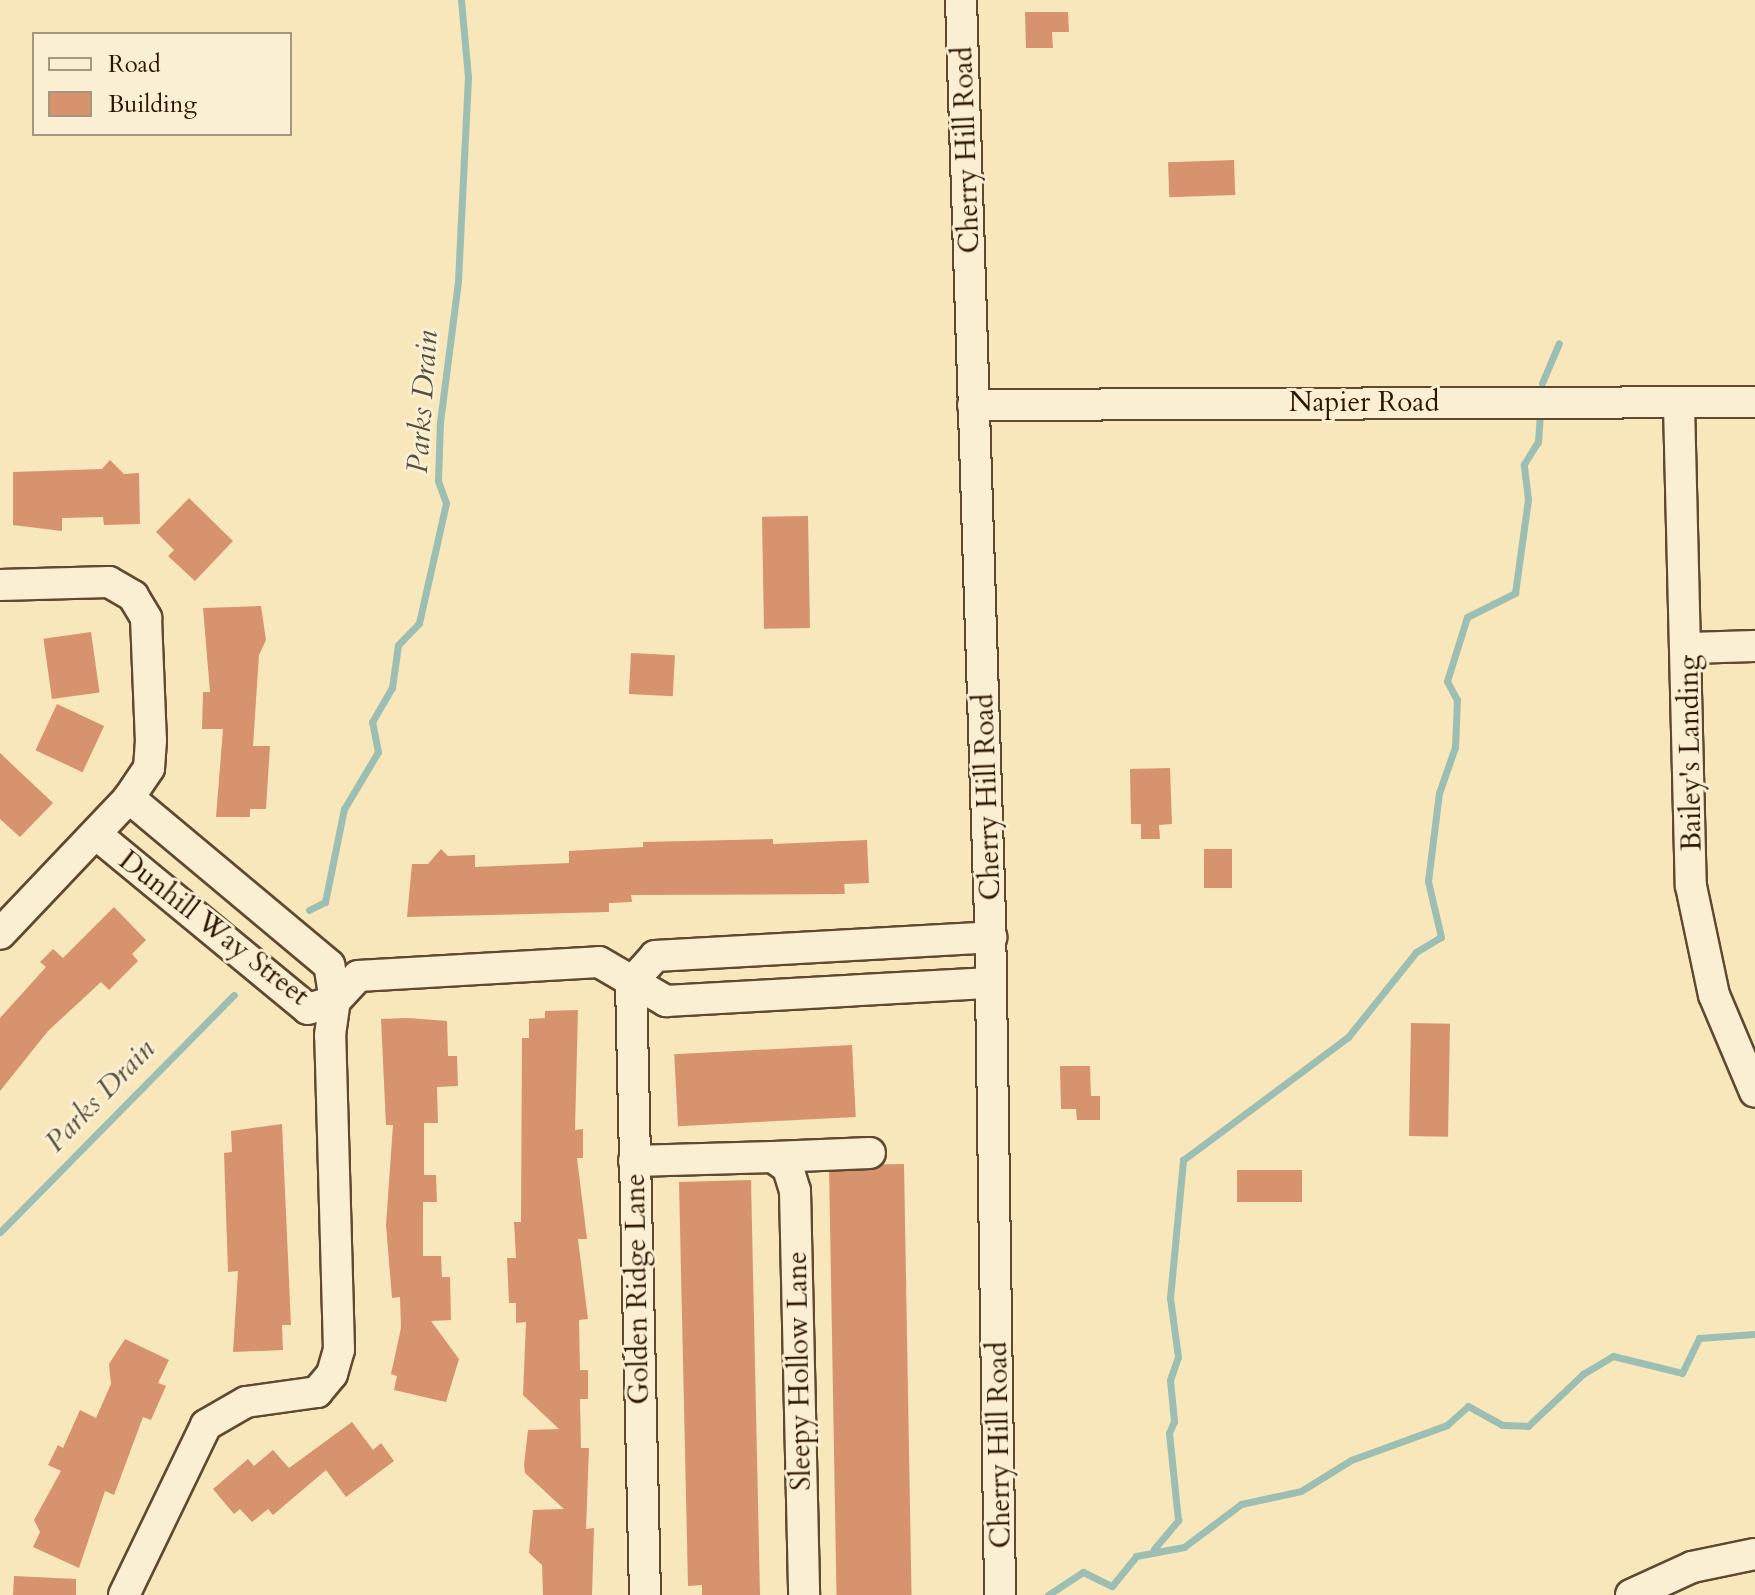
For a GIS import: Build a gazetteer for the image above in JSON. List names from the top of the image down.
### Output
{
  "streets": {
    "street": [
      "Cherry Hill Road",
      "Napier Road",
      "Bailey's Landing",
      "Dunhill Way Street",
      "Golden Ridge Lane",
      "Sleepy Hollow Lane"
    ]
  },
  "crossings": [
    ["Cherry Hill Road", "Napier Road"],
    ["Cherry Hill Road", "Dunhill Way Street"],
    ["Napier Road", "Bailey's Landing"],
    ["Dunhill Way Street", "Golden Ridge Lane"]
  ],
  "water": ["Parks Drain"],
  "legend": ["Road", "Building"]
}
